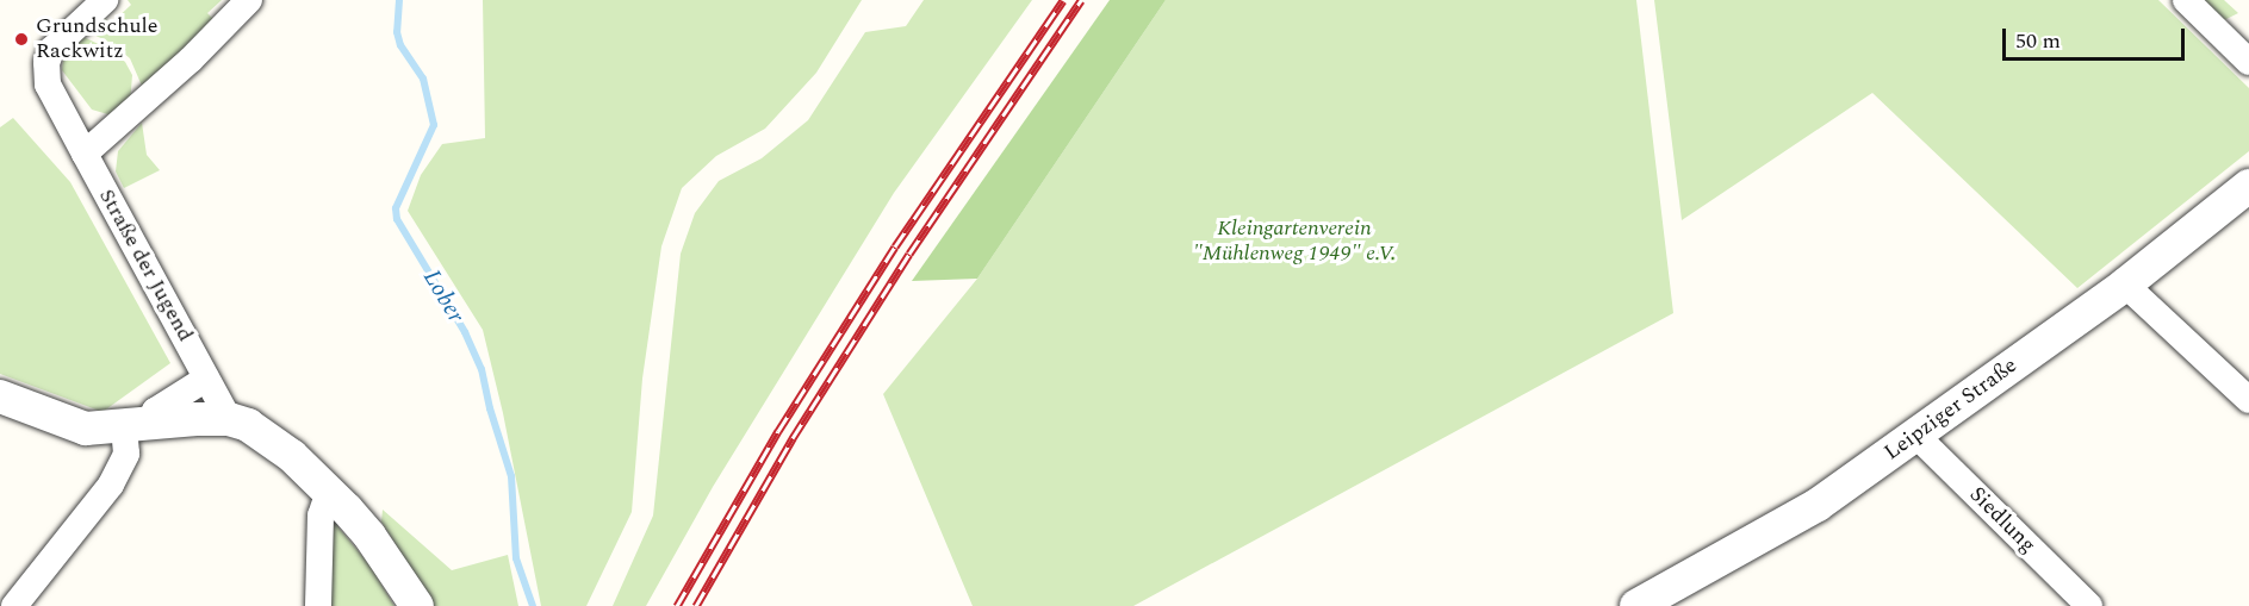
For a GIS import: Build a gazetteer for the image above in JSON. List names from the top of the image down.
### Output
{
  "streets": {
    "street": ["Straße der Jugend", "Leipziger Straße", "Siedlung"]
  },
  "crossings": [
    ["Leipziger Straße", "Siedlung"]
  ],
  "water": ["Lober"],
  "parks": ["Kleingartenverein \"Mühlenweg 1949\" e.V."],
  "places": ["Grundschule Rackwitz"],
  "scale_bar": "50 m"
}
